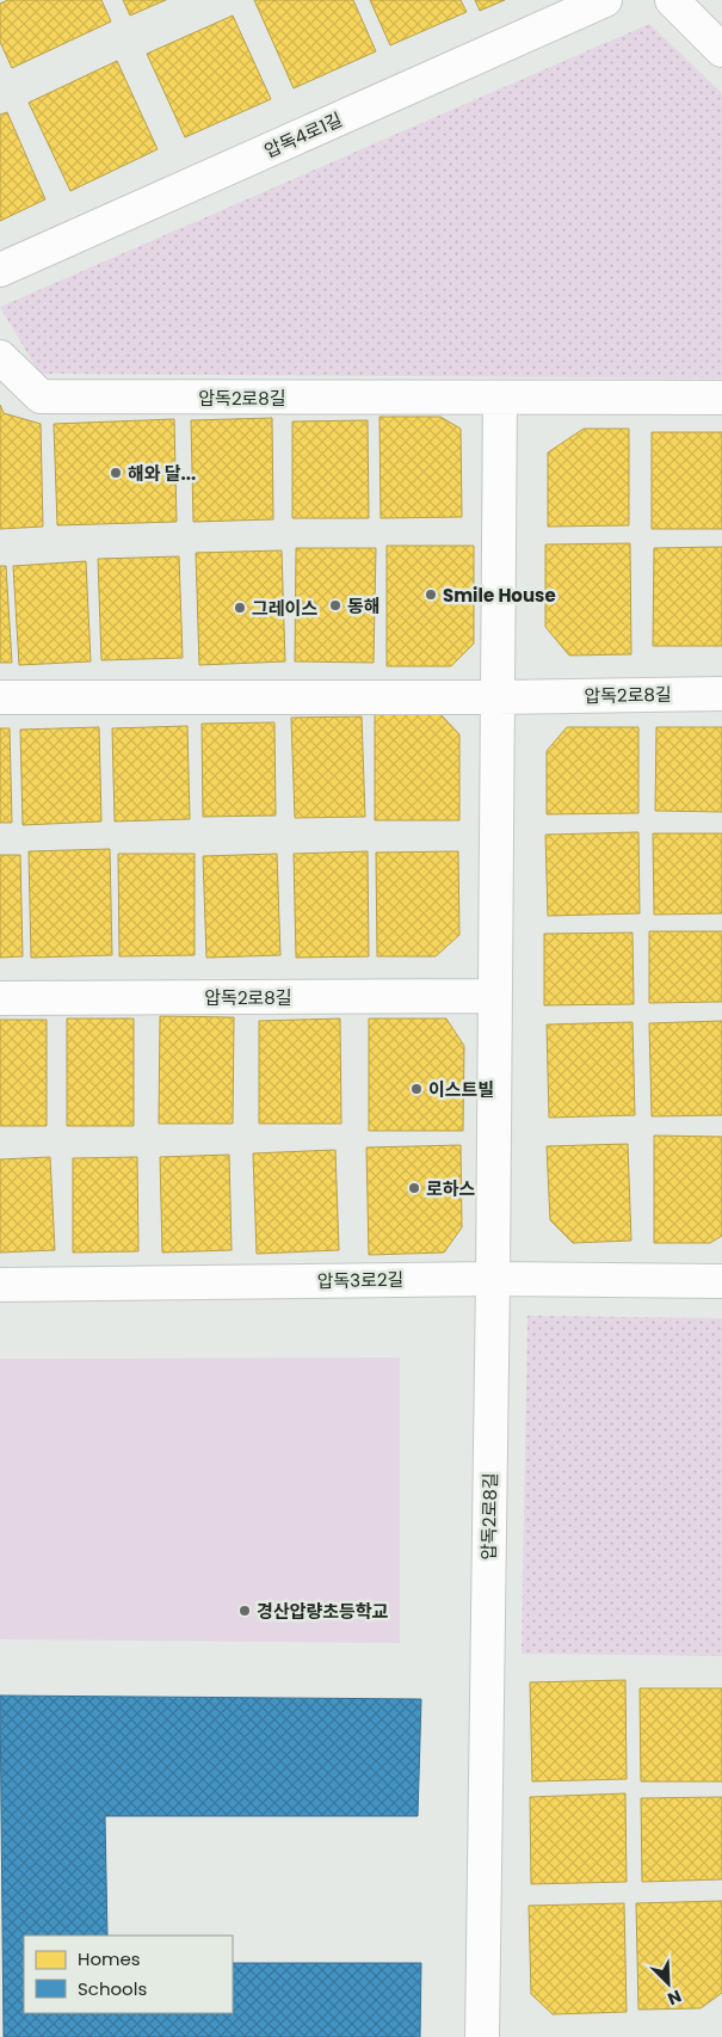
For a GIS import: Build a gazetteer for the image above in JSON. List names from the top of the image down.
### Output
{
  "streets": {
    "street": ["압독4로1길", "압독2로8길", "압독3로2길"]
  },
  "crossings": [
    ["압독2로8길", "압독3로2길"]
  ],
  "places": [
    "해와 달...",
    "Smile House",
    "동해",
    "그레이스",
    "이스트빌",
    "로하스",
    "경산압량초등학교"
  ],
  "legend": ["Homes", "Schools"],
  "north": "bottom right"
}
